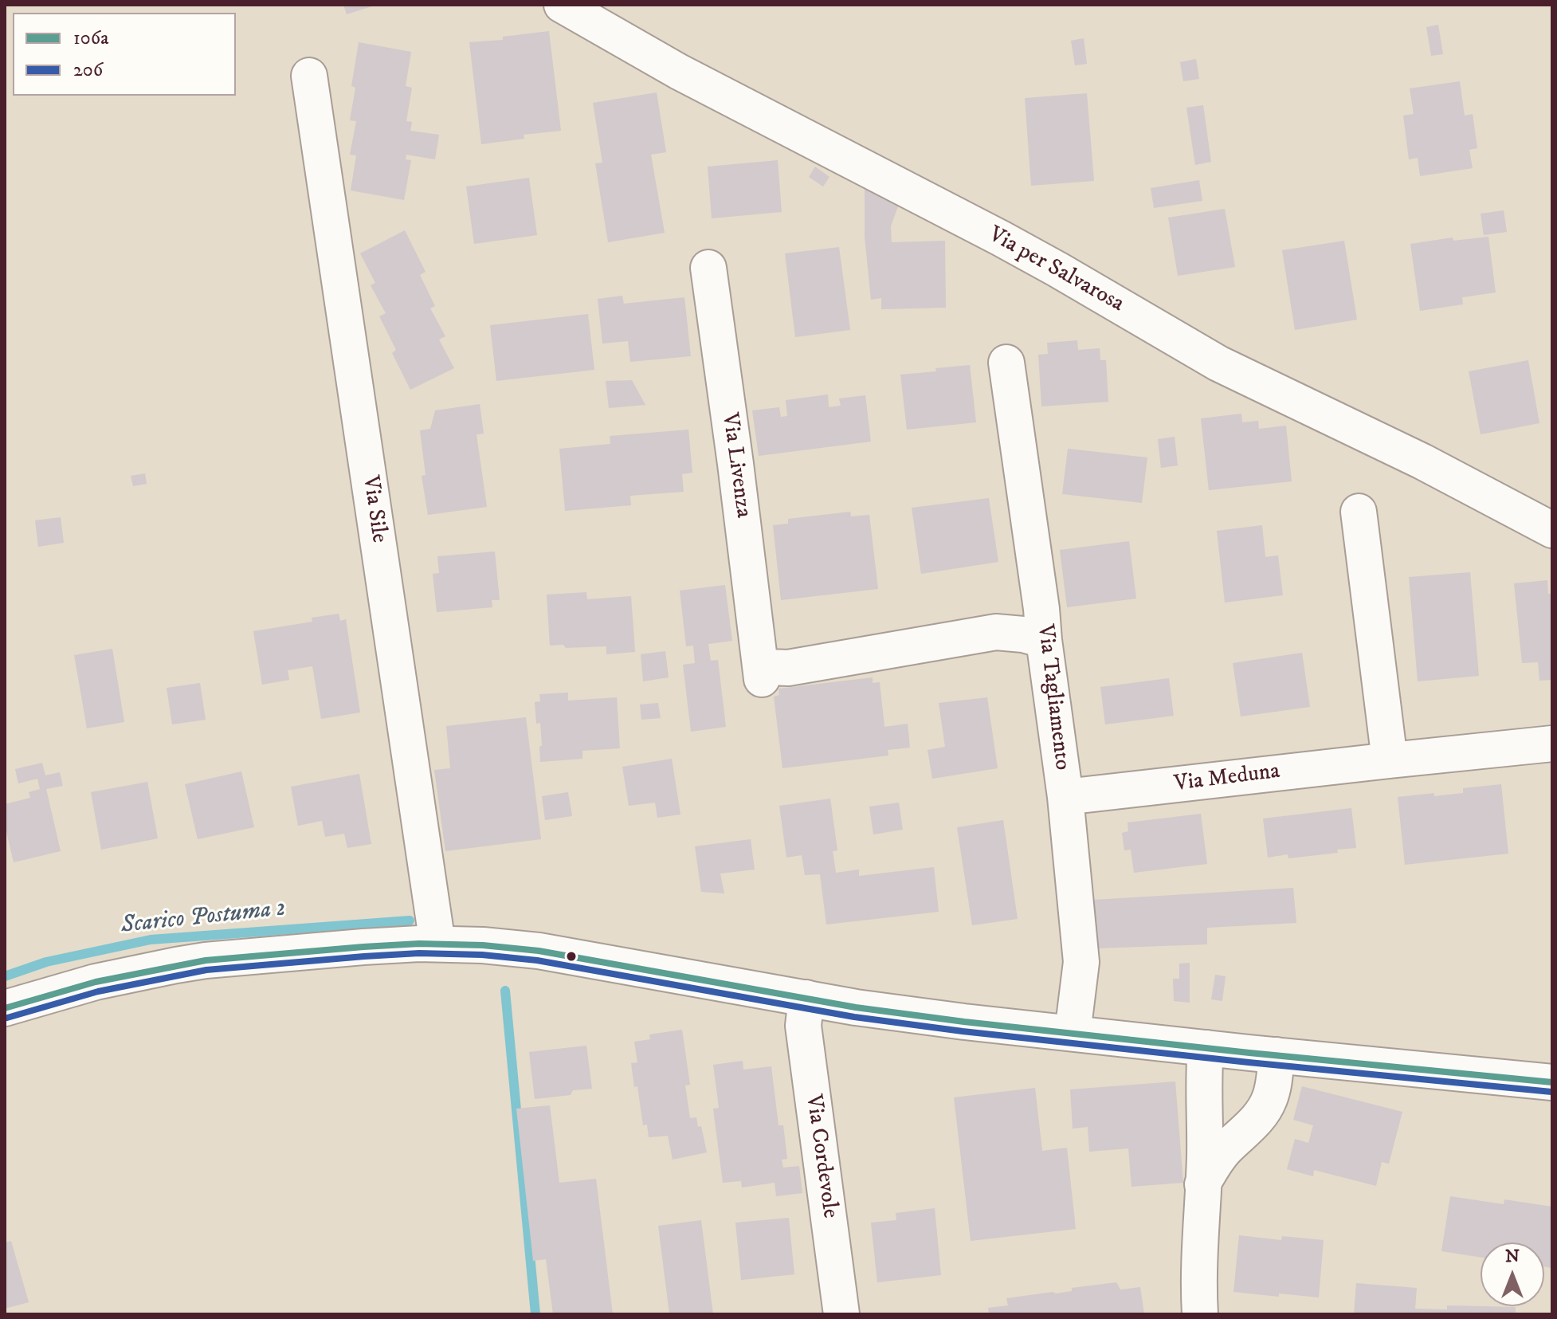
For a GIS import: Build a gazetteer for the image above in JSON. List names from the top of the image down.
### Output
{
  "streets": {
    "street": [
      "Via per Salvarosa",
      "Via Livenza",
      "Via Sile",
      "Via Tagliamento",
      "Via Meduna",
      "Via Cordevole"
    ]
  },
  "crossings": [
    ["Via Livenza", "Via Tagliamento"],
    ["Via Tagliamento", "Via Meduna"]
  ],
  "water": ["Scarico Postuma 2"],
  "lines": ["transit line 106a", "transit line 206"],
  "legend": ["106a", "206"],
  "north": "top"
}
